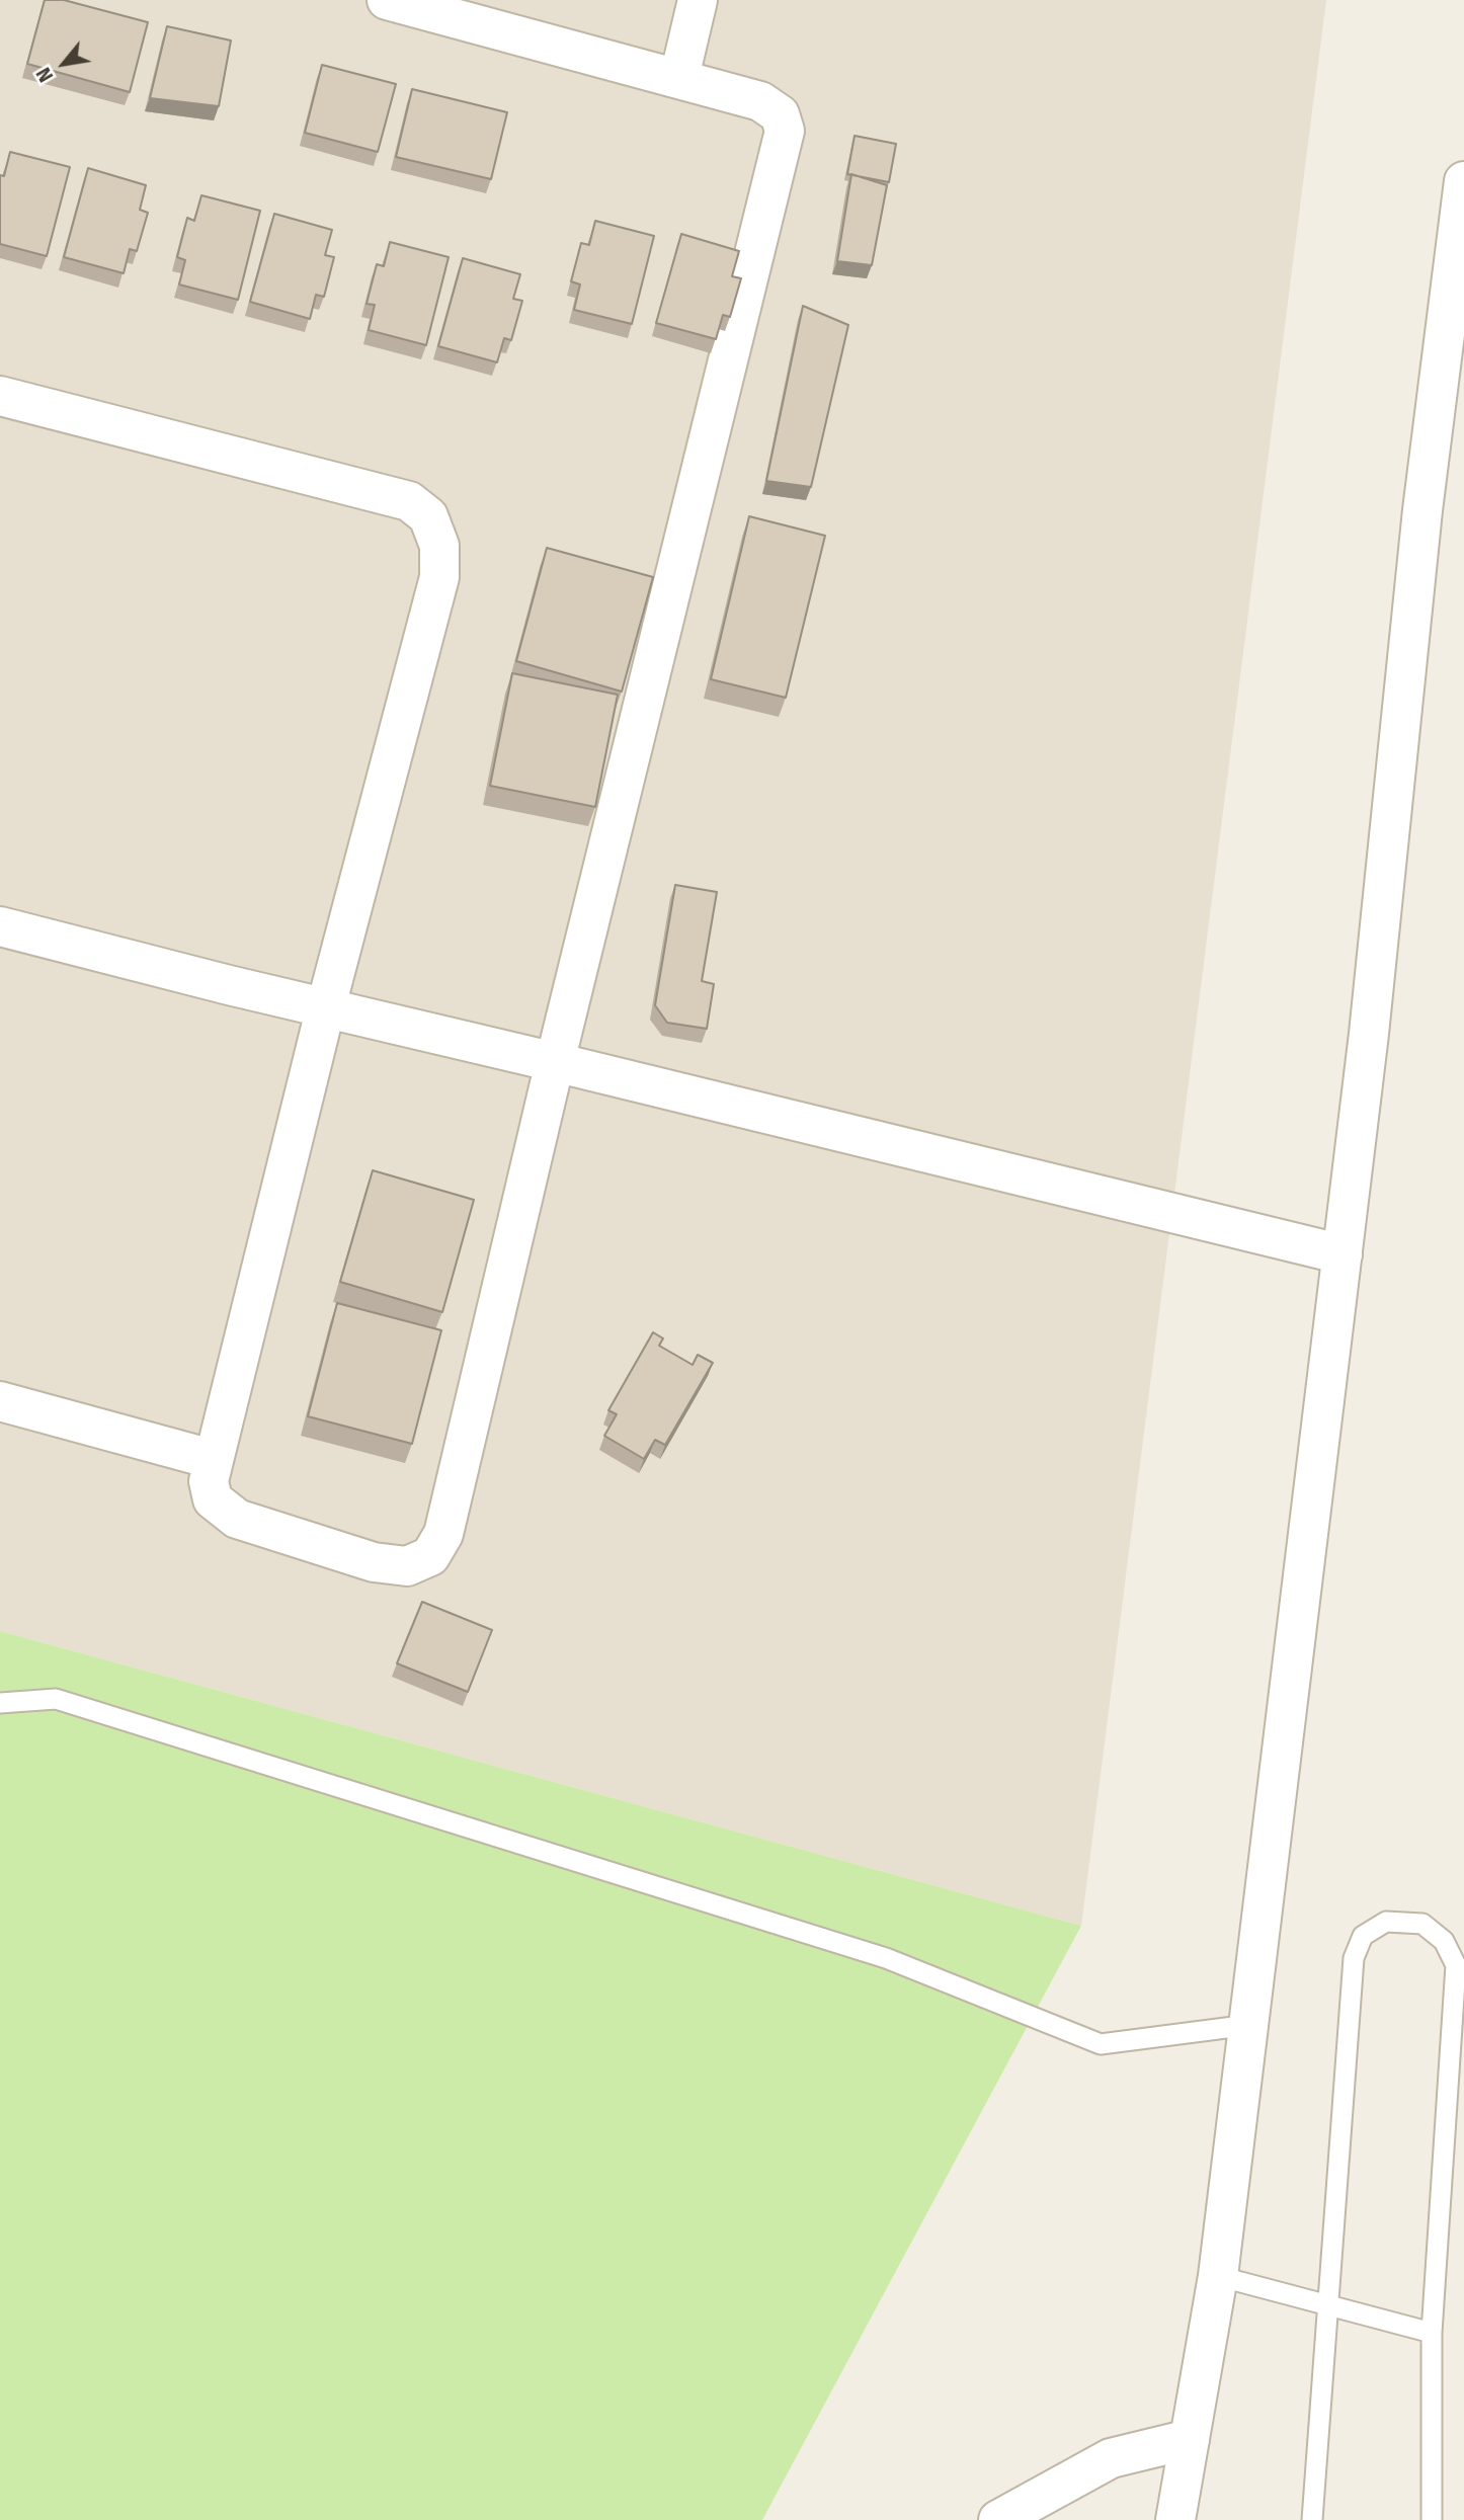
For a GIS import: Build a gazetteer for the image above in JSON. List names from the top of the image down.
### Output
{
  "north": "bottom left"
}
